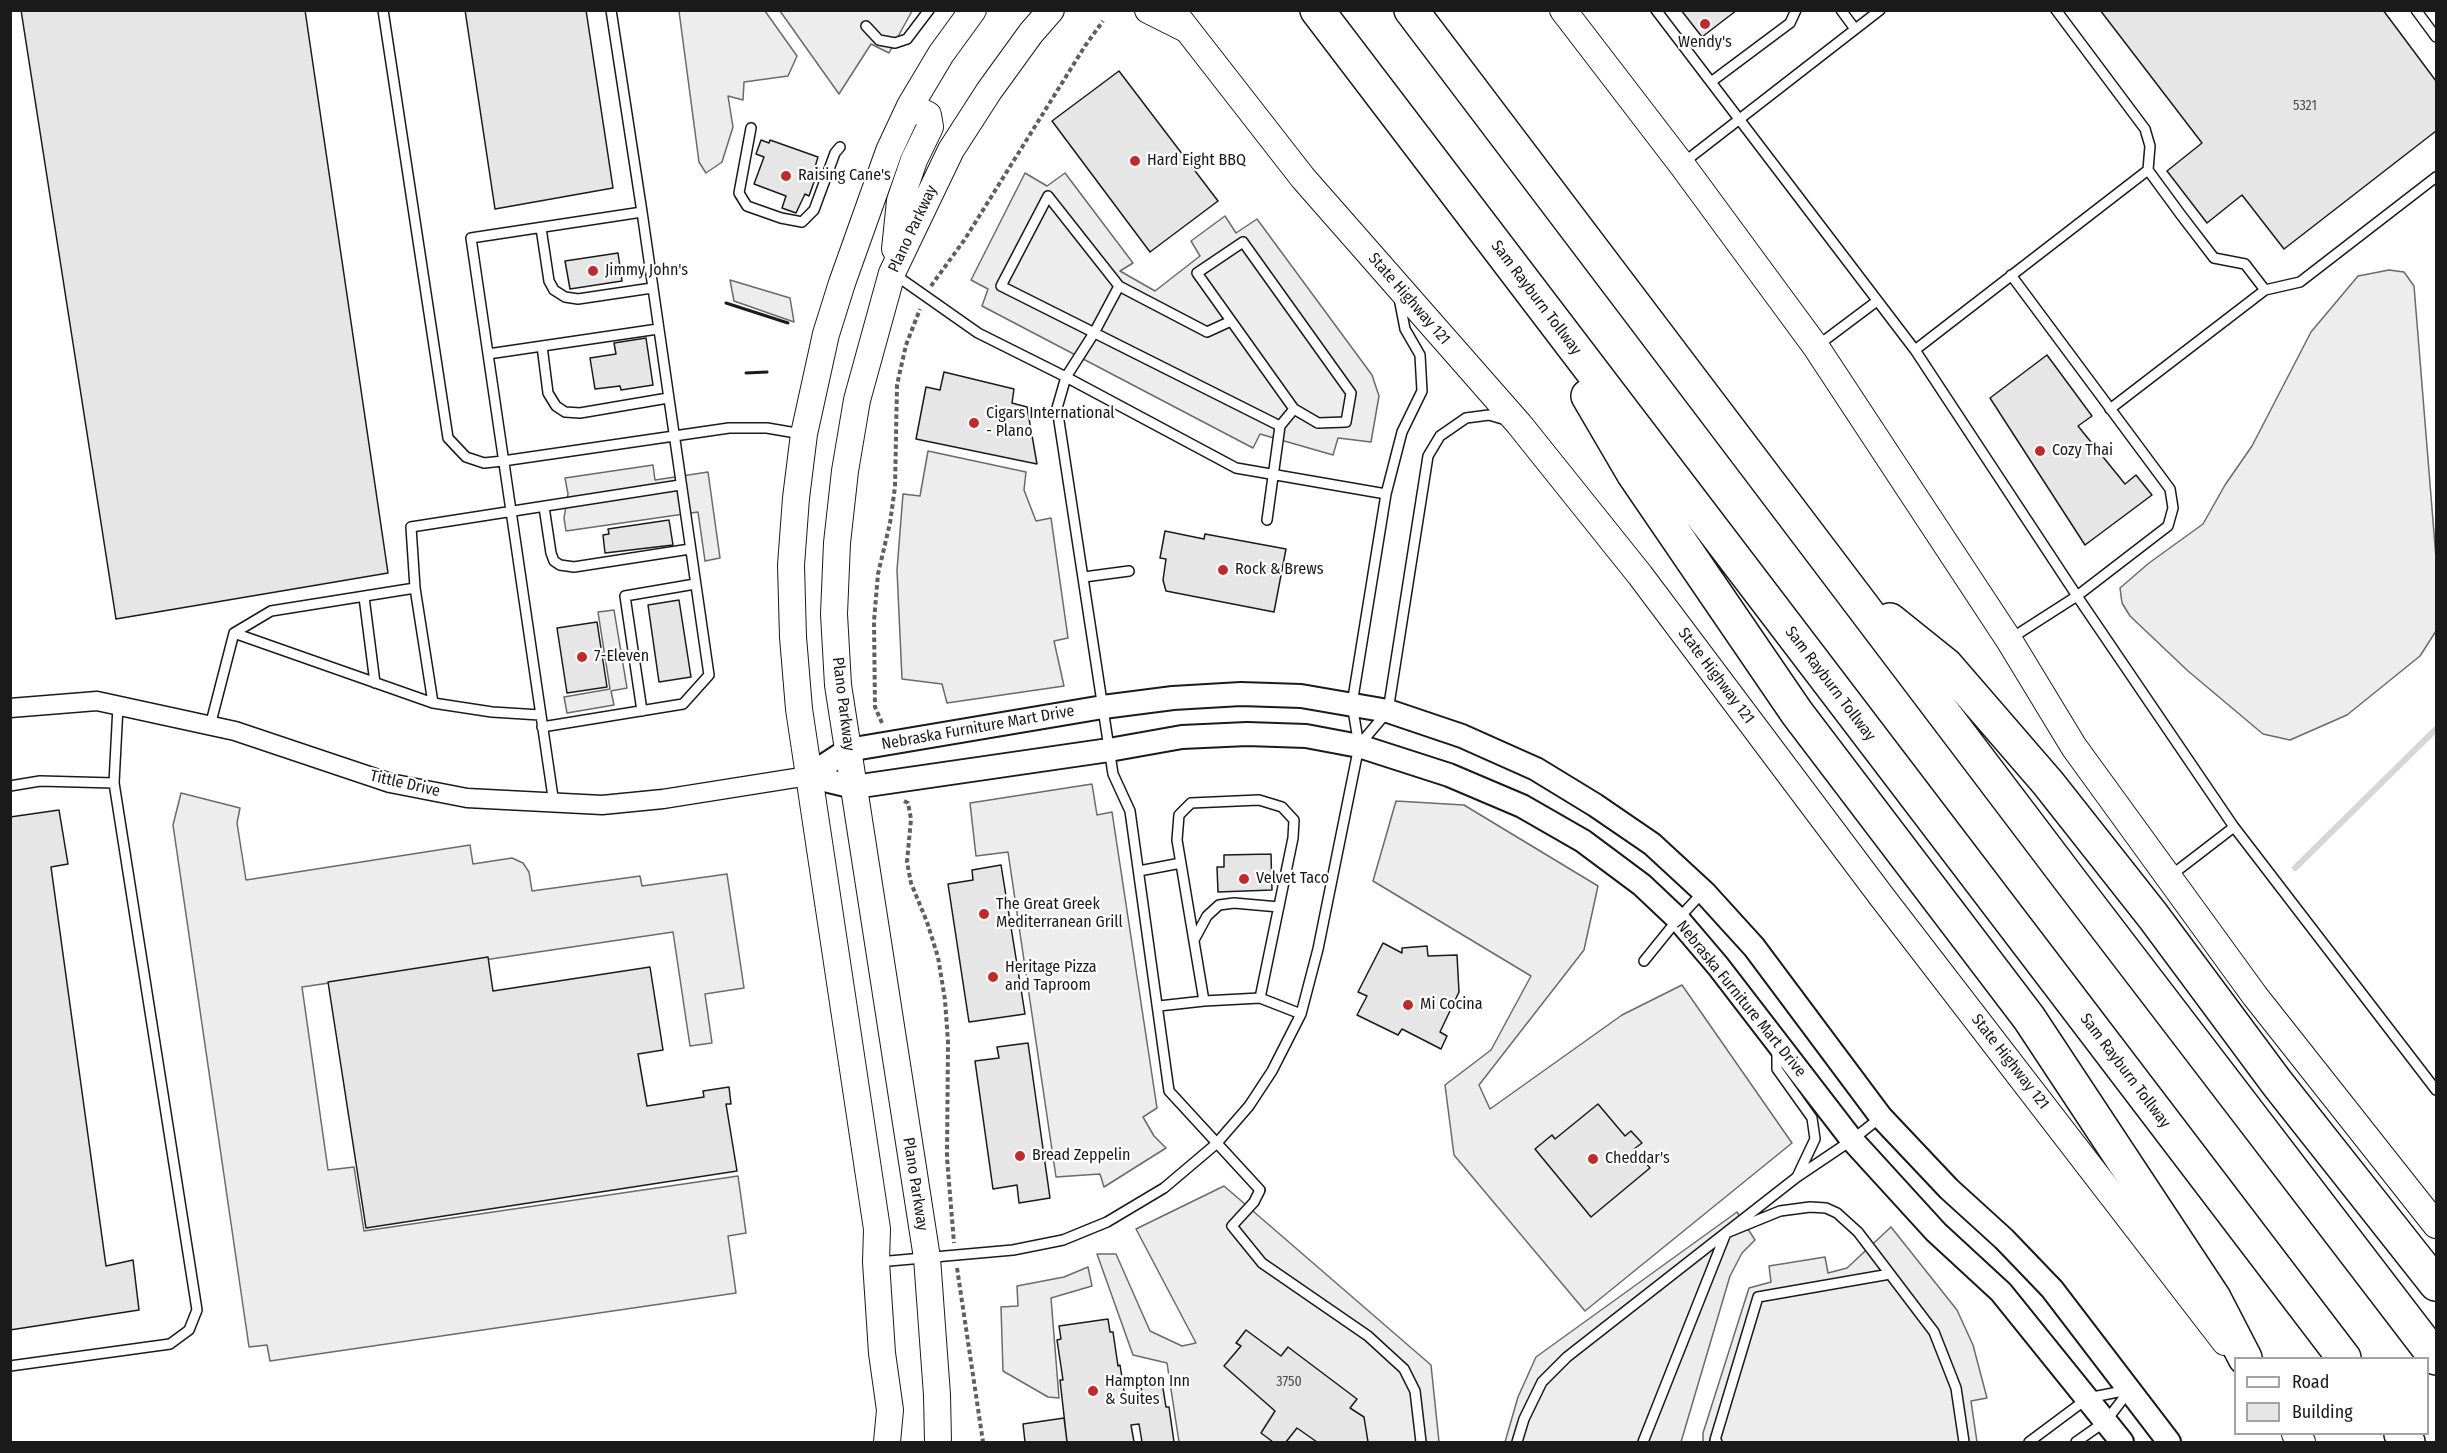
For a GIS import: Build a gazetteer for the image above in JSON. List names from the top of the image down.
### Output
{
  "streets": {
    "highway": ["Sam Rayburn Tollway"],
    "main road": ["Plano Parkway", "State Highway 121"],
    "street": ["Nebraska Furniture Mart Drive", "Tittle Drive"]
  },
  "crossings": [
    ["Plano Parkway", "Nebraska Furniture Mart Drive"],
    ["Nebraska Furniture Mart Drive", "Tittle Drive"]
  ],
  "places": [
    "Wendy's",
    "Hard Eight BBQ",
    "Raising Cane's",
    "Jimmy John's",
    "Cigars International - Plano",
    "Cozy Thai",
    "Rock & Brews",
    "7-Eleven",
    "Velvet Taco",
    "The Great Greek Mediterranean Grill",
    "Heritage Pizza and Taproom",
    "Mi Cocina",
    "Bread Zeppelin",
    "Cheddar's",
    "Hampton Inn & Suites"
  ],
  "house_numbers": ["5321", "3750"],
  "legend": ["Road", "Building"]
}
